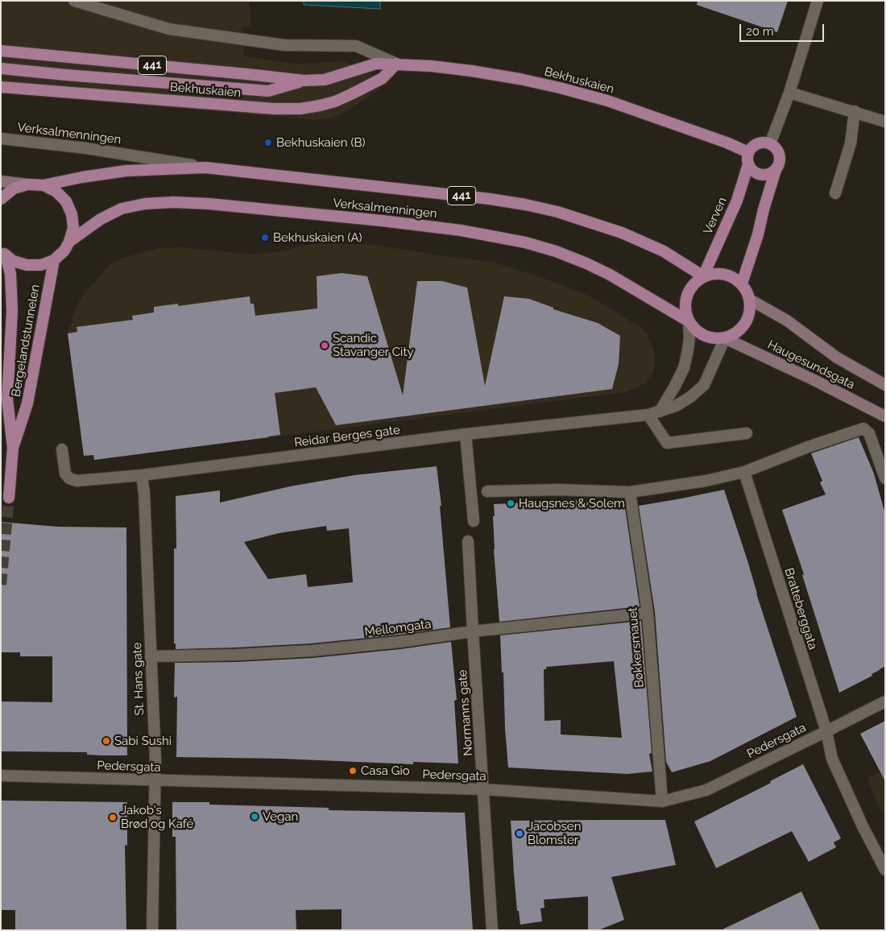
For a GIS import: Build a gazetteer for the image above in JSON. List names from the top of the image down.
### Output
{
  "streets": {
    "main road": [
      "441",
      "Bekhuskaien",
      "Verksalmenningen",
      "Verven",
      "Bergelandstunnelen",
      "Haugesundsgata"
    ],
    "street": [
      "Reidar Berges gate",
      "Bratteberggata",
      "Mellomgata",
      "Bøkkersmauet",
      "St. Hans gate",
      "Normanns gate",
      "Pedersgata"
    ]
  },
  "crossings": [
    ["441", "Verksalmenningen"],
    ["441", "Verven"],
    ["441", "Bergelandstunnelen"],
    ["441", "Haugesundsgata"],
    ["441", "Reidar Berges gate"],
    ["Bekhuskaien", "Verven"],
    ["Verksalmenningen", "Verven"],
    ["Verksalmenningen", "Haugesundsgata"],
    ["Verksalmenningen", "Reidar Berges gate"],
    ["Verven", "Haugesundsgata"],
    ["Verven", "Reidar Berges gate"],
    ["Haugesundsgata", "Reidar Berges gate"],
    ["Reidar Berges gate", "St. Hans gate"],
    ["Bratteberggata", "Pedersgata"],
    ["Mellomgata", "Bøkkersmauet"],
    ["Mellomgata", "St. Hans gate"],
    ["Mellomgata", "Normanns gate"],
    ["Bøkkersmauet", "Pedersgata"],
    ["St. Hans gate", "Pedersgata"],
    ["Normanns gate", "Pedersgata"]
  ],
  "places": [
    "Bekhuskaien (B)",
    "Bekhuskaien (A)",
    "Scandic Stavanger City",
    "Haugsnes & Solem",
    "Sabi Sushi",
    "Casa Gio",
    "Vegan",
    "Jakob's Brød og Kafé",
    "Jacobsen Blomster"
  ],
  "scale_bar": "20 m"
}
